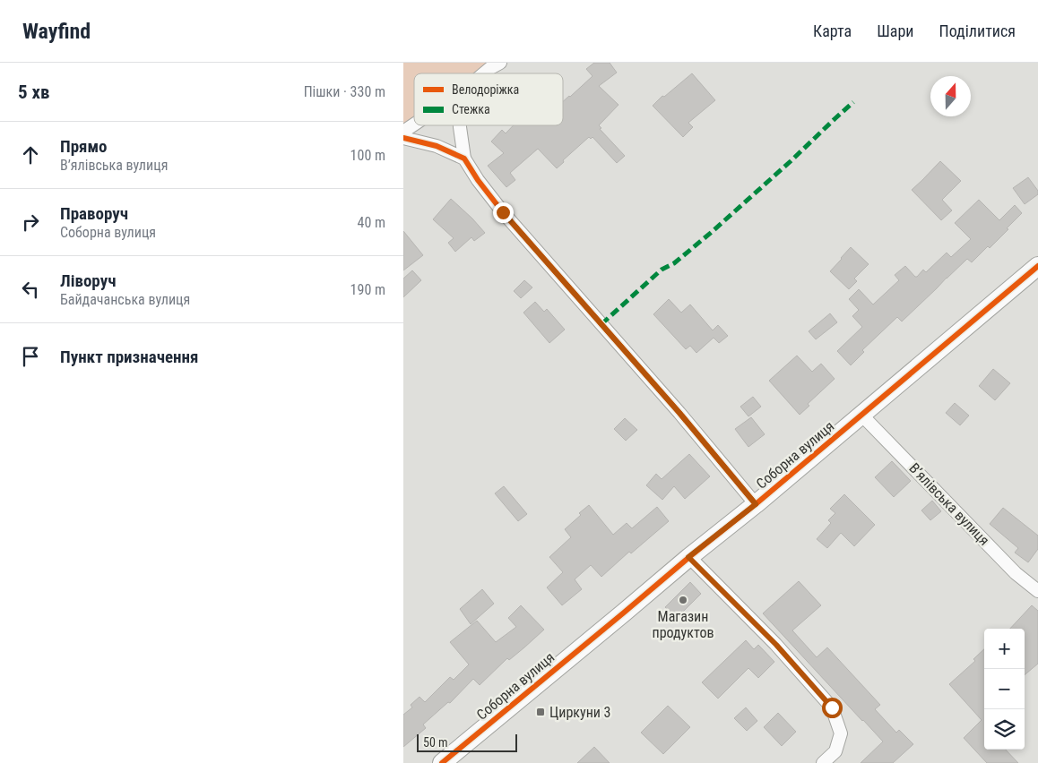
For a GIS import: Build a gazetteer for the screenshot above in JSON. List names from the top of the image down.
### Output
{
  "streets": {
    "street": ["Соборна вулиця", "В’ялівська вулиця"]
  },
  "crossings": [
    ["Соборна вулиця", "В’ялівська вулиця"]
  ],
  "places": {
    "other": ["Магазин продуктов"],
    "transit": ["Циркуни 3"]
  },
  "legend": ["Велодоріжка", "Стежка"],
  "scale_bar": "50 m",
  "north": "top",
  "page": {
    "header": "Wayfind",
    "nav": ["Карта", "Шари", "Поділитися"],
    "heading": ["5 хв", "Пішки · 330 m"],
    "list": [
      ["Прямо", "В’ялівська вулиця", "100 m"],
      ["Праворуч", "Соборна вулиця", "40 m"],
      ["Ліворуч", "Байдачанська вулиця", "190 m"],
      "Пункт призначення"
    ],
    "map_buttons": ["+", "−"],
    "scale": "50 m"
  }
}
